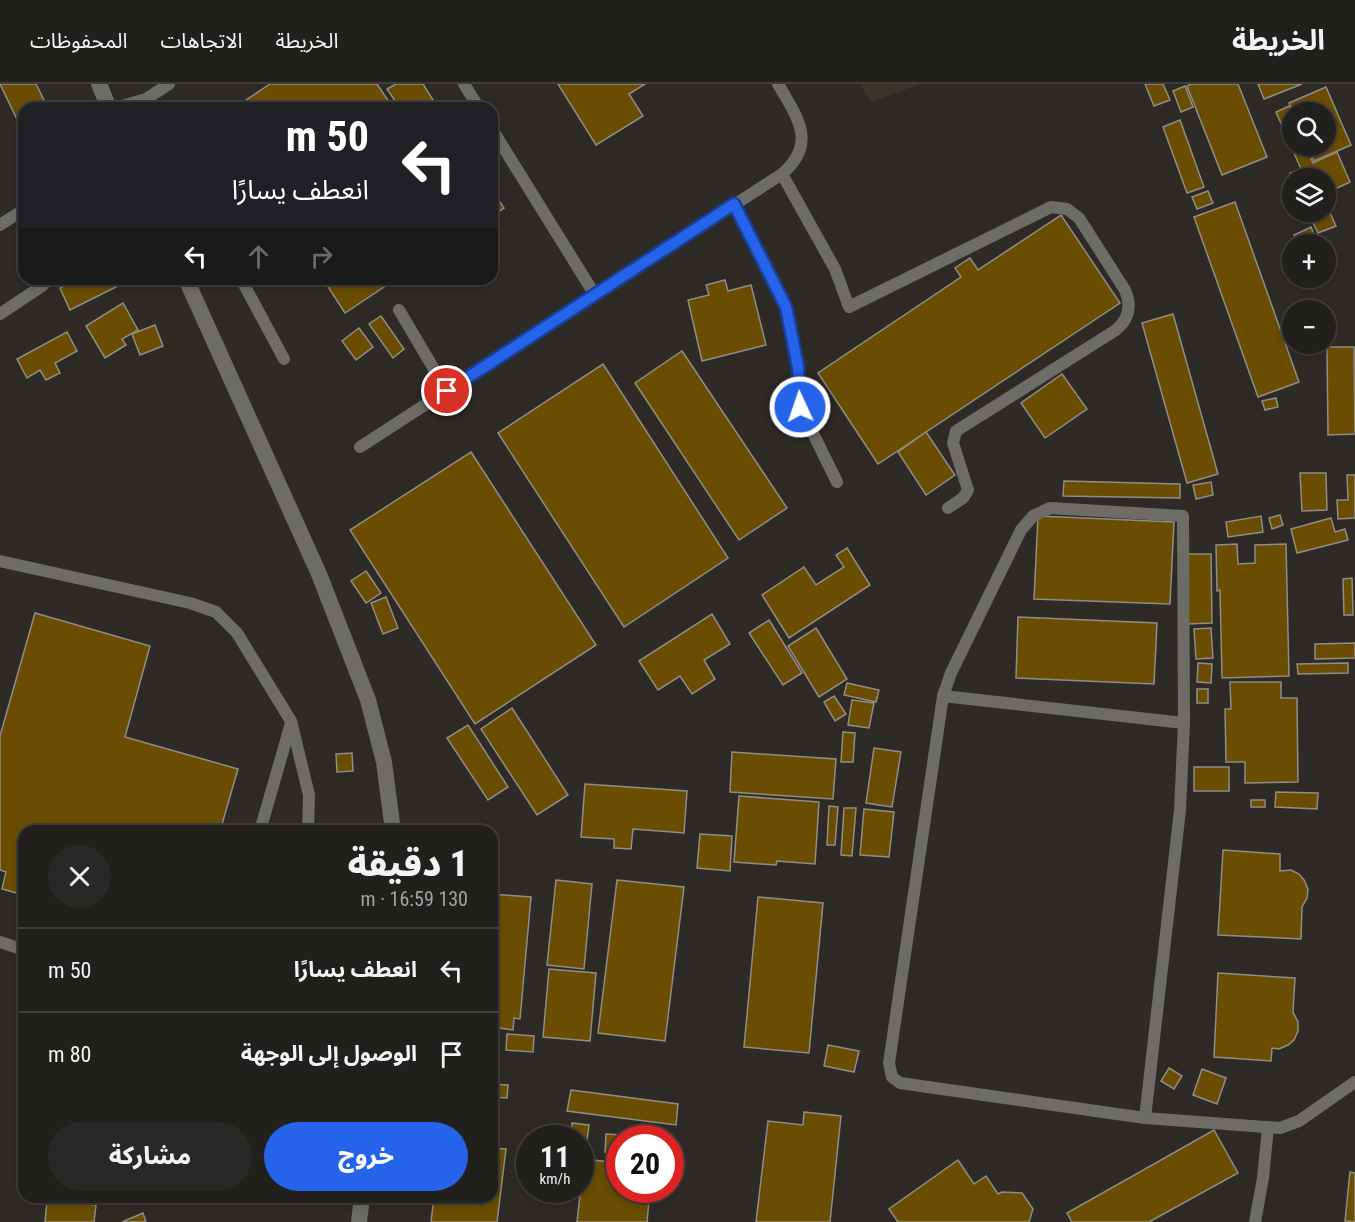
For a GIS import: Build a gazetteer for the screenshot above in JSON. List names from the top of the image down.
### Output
{
  "page": {
    "header": "الخريطة",
    "nav": ["الخريطة", "الاتجاهات", "المحفوظات"],
    "map_buttons": ["+", "−"],
    "turn": ["50 m", "انعطف يسارًا"],
    "heading": ["1 دقيقة", "130 m · 16:59"],
    "list": [
      {
        "name": "انعطف يسارًا",
        "value": "50 m"
      },
      {
        "name": "الوصول إلى الوجهة",
        "value": "80 m"
      }
    ],
    "buttons": ["خروج", "مشاركة"],
    "speed": "11 km/h",
    "limit": "20"
  }
}
